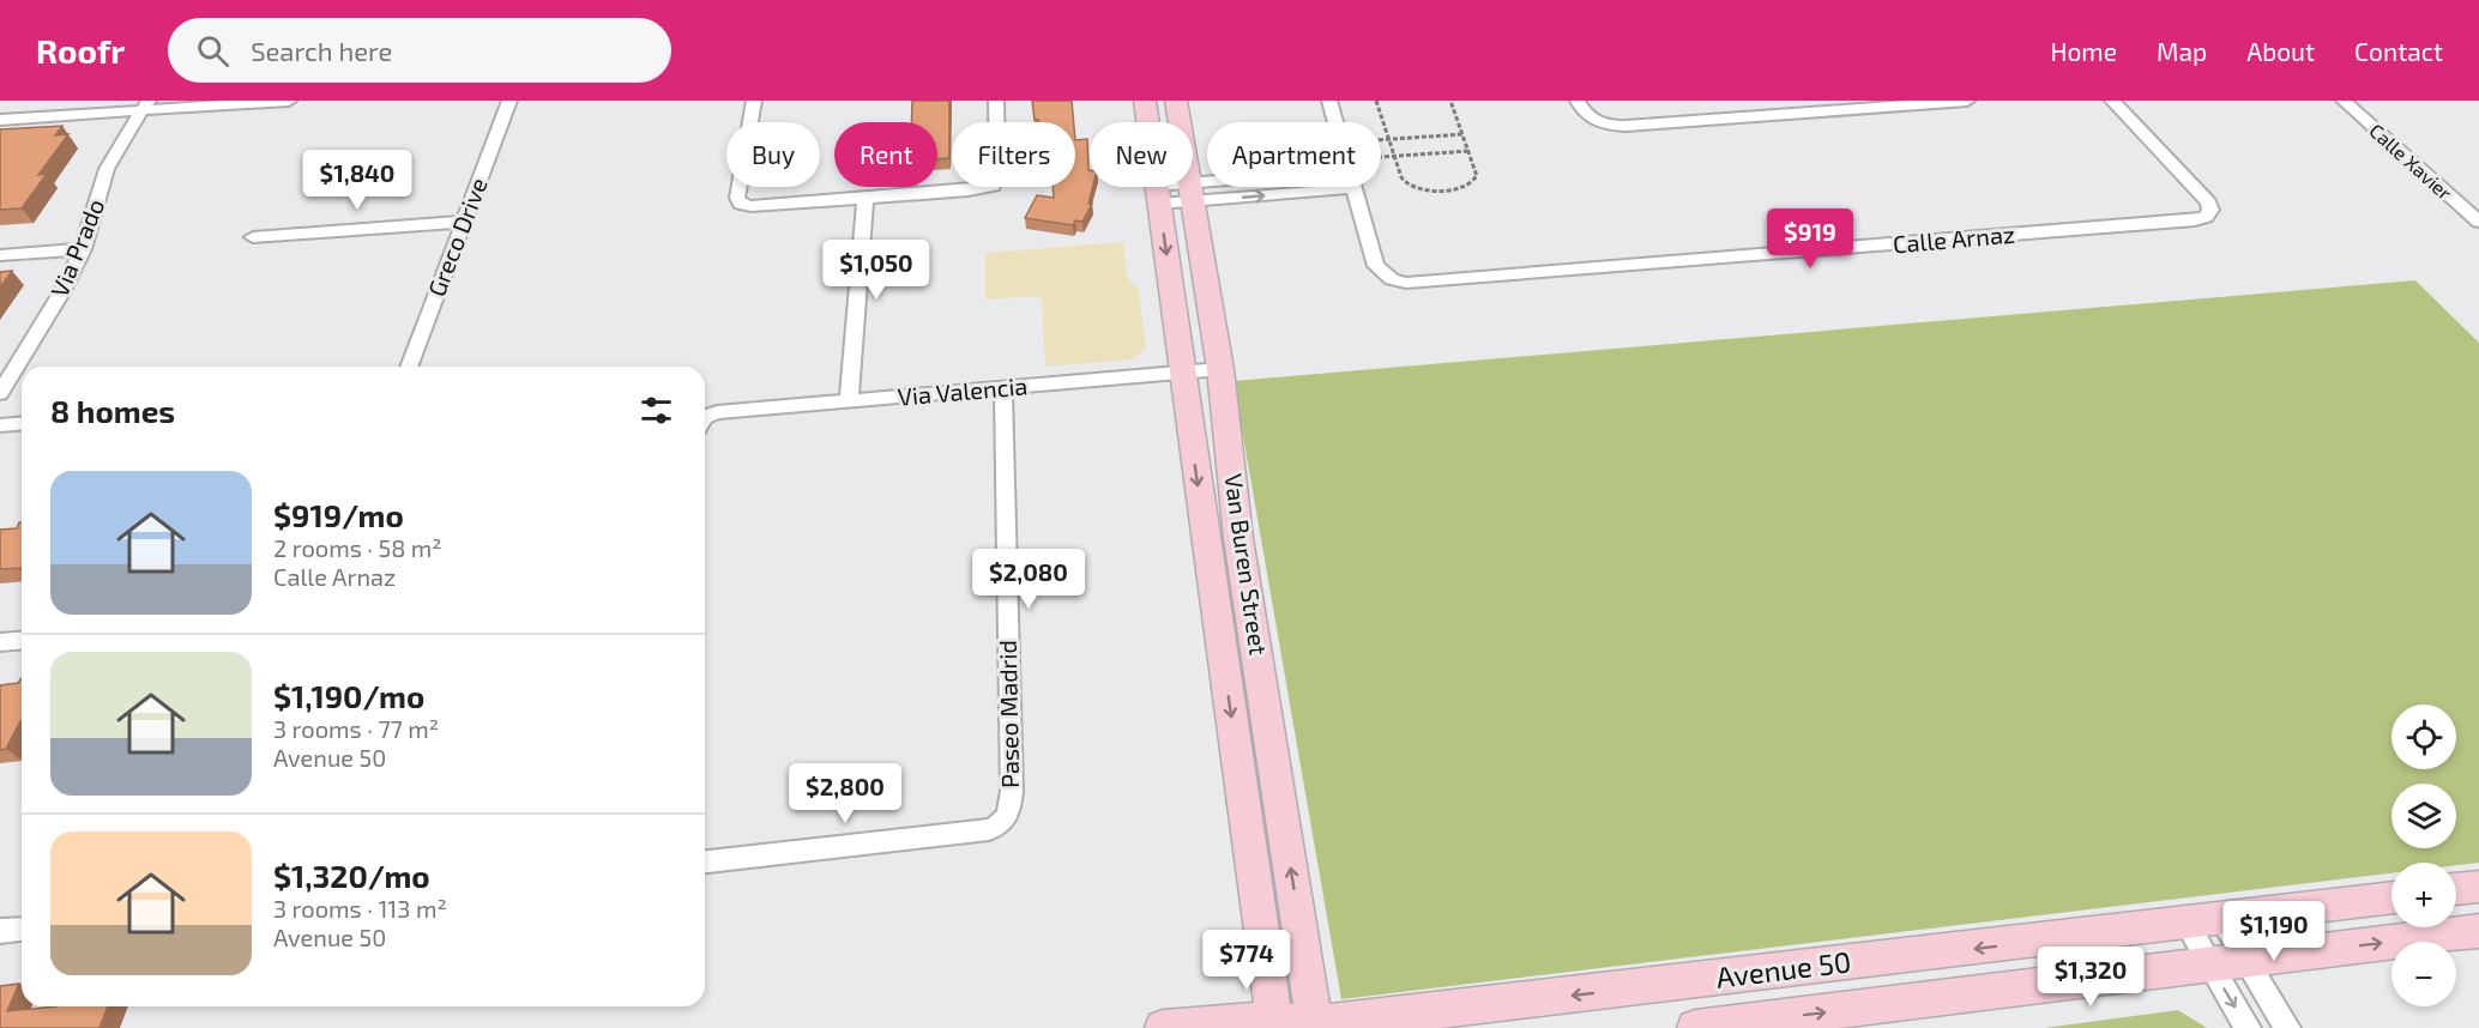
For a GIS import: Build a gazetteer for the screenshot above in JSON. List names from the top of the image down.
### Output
{
  "streets": {
    "street": [
      "Calle Xavier",
      "Greco Drive",
      "Calle Arnaz",
      "Via Prado",
      "Via Valencia",
      "Van Buren Street",
      "Paseo Madrid",
      "Avenue 50"
    ]
  },
  "crossings": [
    ["Via Valencia", "Van Buren Street"],
    ["Via Valencia", "Paseo Madrid"],
    ["Van Buren Street", "Avenue 50"]
  ],
  "page": {
    "header": "Roofr",
    "search": "Search here",
    "nav": [
      "Home",
      "Map",
      "About",
      "Contact"
    ],
    "chip": [
      "Buy",
      "Rent",
      "Filters",
      "New",
      "Apartment"
    ],
    "price": [
      "$1,840",
      "$919",
      "$1,050",
      "$2,080",
      "$2,800",
      "$1,190",
      "$774",
      "$1,320"
    ],
    "heading": "8 homes",
    "list": [
      {
        "name": "$919/mo",
        "note": "2 rooms · 58 m² · Calle Arnaz"
      },
      {
        "name": "$1,190/mo",
        "note": "3 rooms · 77 m² · Avenue 50"
      },
      {
        "name": "$1,320/mo",
        "note": "3 rooms · 113 m² · Avenue 50"
      }
    ],
    "map_buttons": ["+", "−"]
  }
}
